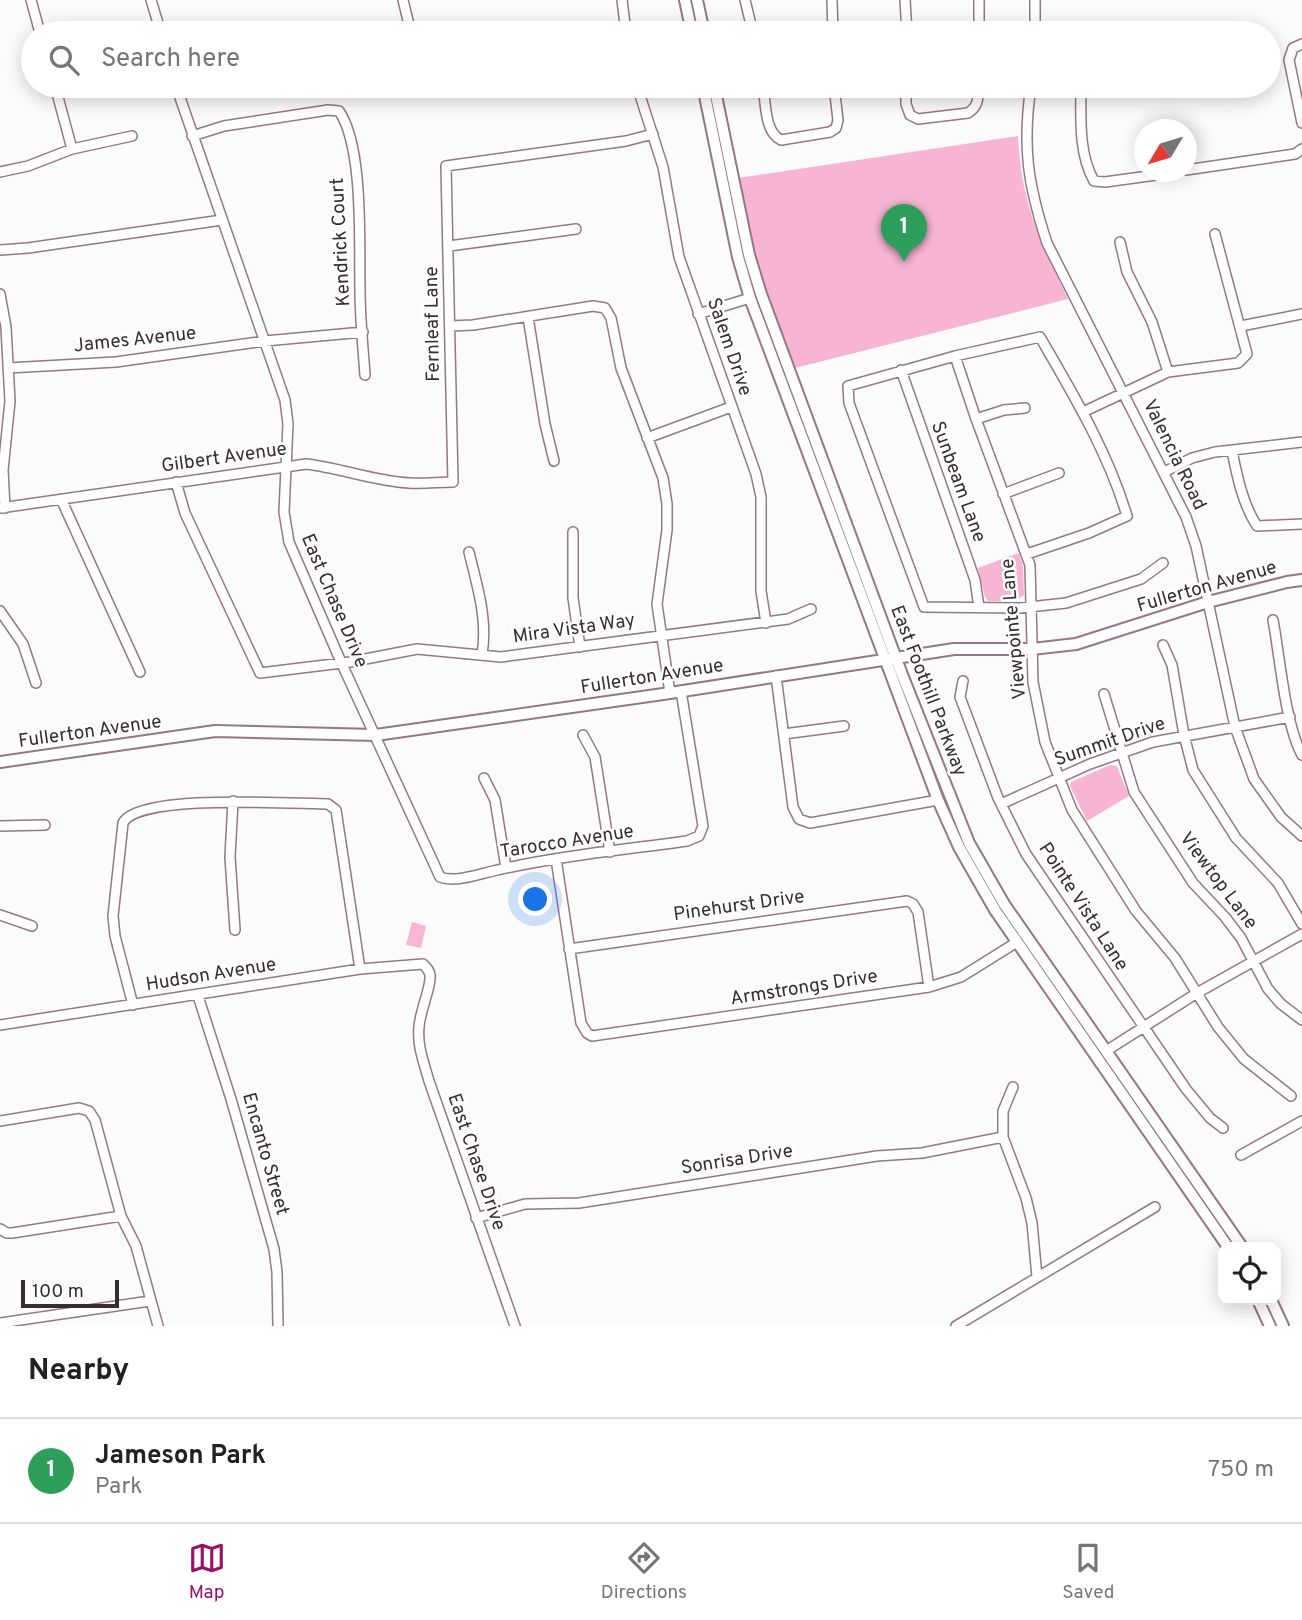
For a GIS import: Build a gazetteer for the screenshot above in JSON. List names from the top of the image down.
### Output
{
  "streets": {
    "main road": ["Fullerton Avenue", "East Foothill Parkway"],
    "street": [
      "Kendrick Court",
      "Fernleaf Lane",
      "James Avenue",
      "Salem Drive",
      "Valencia Road",
      "Gilbert Avenue",
      "Sunbeam Lane",
      "East Chase Drive",
      "Mira Vista Way",
      "Viewpointe Lane",
      "Summit Drive",
      "Tarocco Avenue",
      "Viewtop Lane",
      "Pinehurst Drive",
      "Pointe Vista Lane",
      "Hudson Avenue",
      "Armstrongs Drive",
      "Encanto Street",
      "Sonrisa Drive"
    ]
  },
  "crossings": [
    ["Kendrick Court", "James Avenue"],
    ["Kendrick Court", "East Chase Drive"],
    ["Fernleaf Lane", "Salem Drive"],
    ["Fernleaf Lane", "Gilbert Avenue"],
    ["James Avenue", "East Chase Drive"],
    ["Salem Drive", "Mira Vista Way"],
    ["Valencia Road", "Fullerton Avenue"],
    ["Valencia Road", "Summit Drive"],
    ["Gilbert Avenue", "East Chase Drive"],
    ["Gilbert Avenue", "Mira Vista Way"],
    ["Fullerton Avenue", "East Chase Drive"],
    ["Fullerton Avenue", "Viewpointe Lane"],
    ["Fullerton Avenue", "East Foothill Parkway"],
    ["Fullerton Avenue", "Tarocco Avenue"],
    ["East Chase Drive", "Mira Vista Way"],
    ["East Chase Drive", "Tarocco Avenue"],
    ["East Chase Drive", "Hudson Avenue"],
    ["East Chase Drive", "Sonrisa Drive"],
    ["Viewpointe Lane", "Summit Drive"],
    ["East Foothill Parkway", "Armstrongs Drive"],
    ["Summit Drive", "Viewtop Lane"],
    ["Summit Drive", "Pointe Vista Lane"],
    ["Pinehurst Drive", "Armstrongs Drive"],
    ["Hudson Avenue", "Encanto Street"]
  ],
  "scale_bar": "100 m",
  "north": "bottom left",
  "page": {
    "search": "Search here",
    "pins": "1",
    "scale": "100 m",
    "heading": "Nearby",
    "list": [
      {
        "mark": "1",
        "name": "Jameson Park",
        "note": "Park",
        "value": "750 m"
      }
    ],
    "nav": ["Map", "Directions", "Saved"]
  }
}
